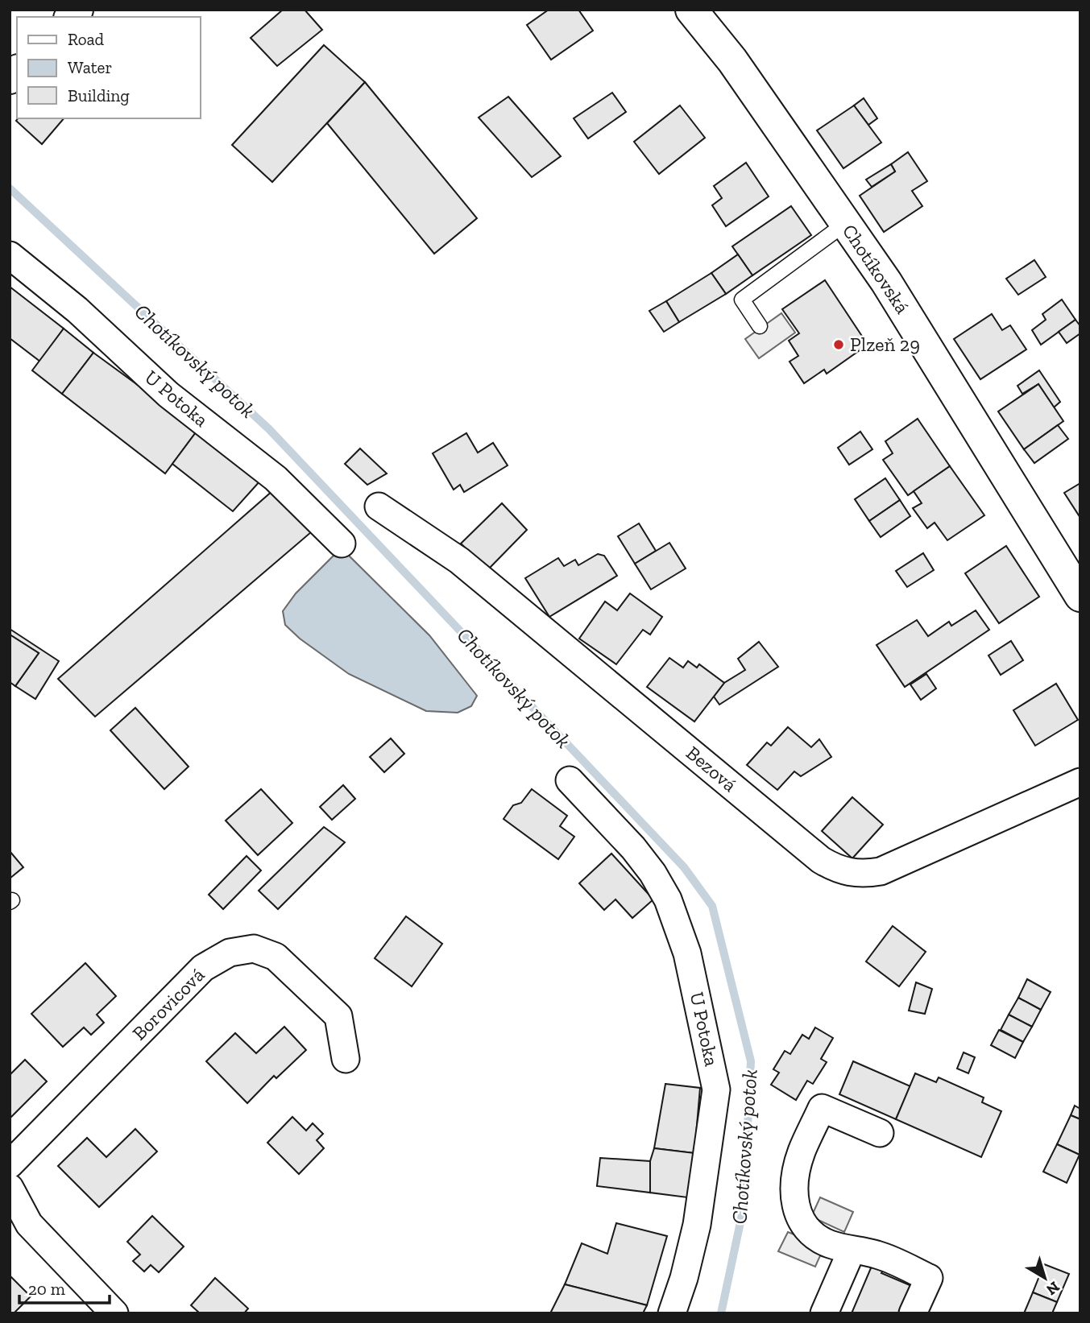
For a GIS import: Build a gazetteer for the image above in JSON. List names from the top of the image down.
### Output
{
  "streets": {
    "street": [
      "Chotíkovská",
      "U Potoka",
      "Bezová",
      "Borovicová"
    ]
  },
  "water": ["Chotíkovský potok"],
  "places": ["Plzeň 29"],
  "legend": ["Road", "Water", "Building"],
  "scale_bar": "20 m",
  "north": "bottom right"
}
